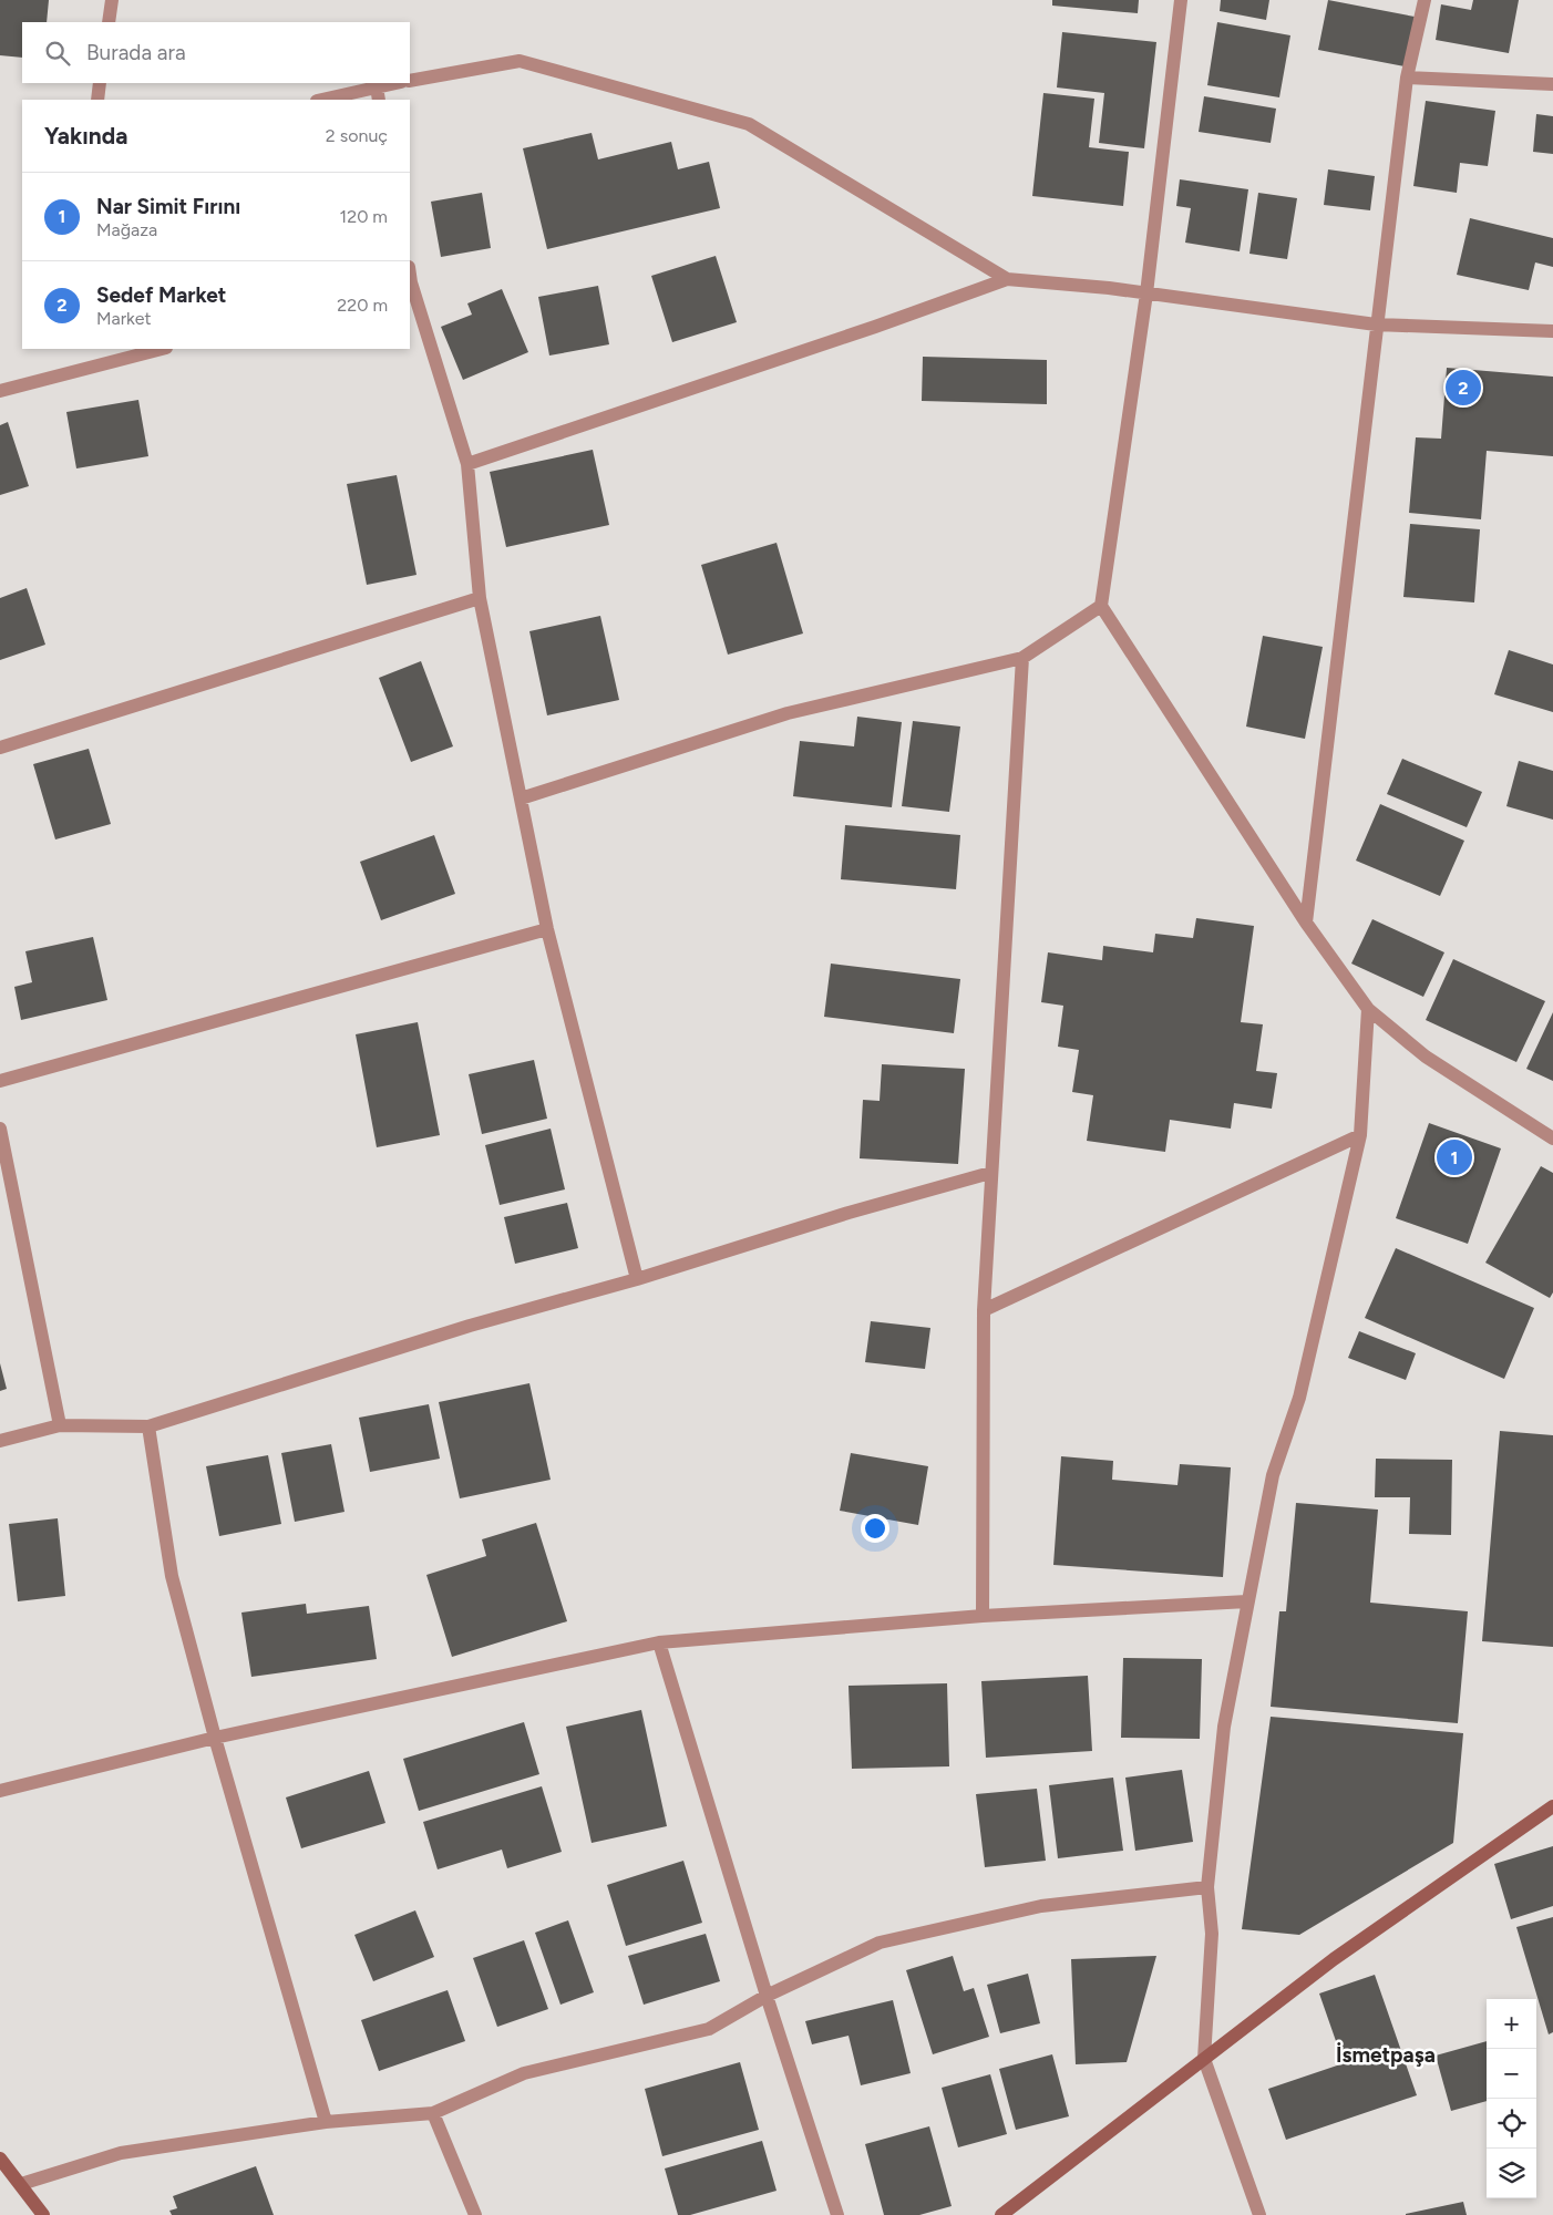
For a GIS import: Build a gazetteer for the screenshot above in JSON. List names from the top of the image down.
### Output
{
  "districts": ["İsmetpaşa"],
  "page": {
    "search": "Burada ara",
    "heading": ["Yakında", "2 sonuç"],
    "list": [
      {
        "mark": "1",
        "name": "Nar Simit Fırını",
        "note": "Mağaza",
        "value": "120 m"
      },
      {
        "mark": "2",
        "name": "Sedef Market",
        "note": "Market",
        "value": "220 m"
      }
    ],
    "pins": ["2", "1"],
    "map_buttons": ["+", "−"]
  }
}
